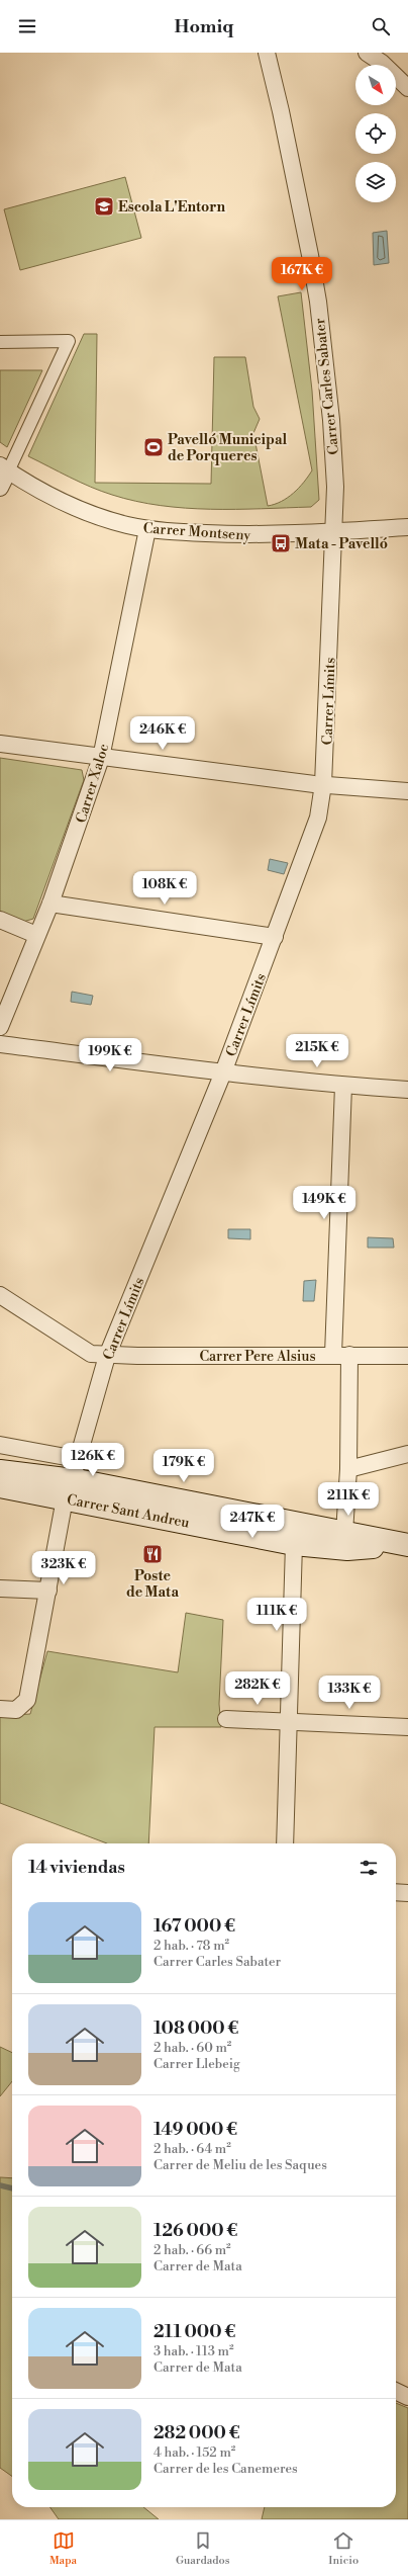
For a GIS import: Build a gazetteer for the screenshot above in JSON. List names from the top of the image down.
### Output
{
  "streets": {
    "main road": ["Carrer Sant Andreu"],
    "street": [
      "Carrer Carles Sabater",
      "Carrer Montseny",
      "Carrer Límits",
      "Carrer Xaloc",
      "Carrer Pere Alsius"
    ]
  },
  "crossings": [
    ["Carrer Carles Sabater", "Carrer Montseny"],
    ["Carrer Carles Sabater", "Carrer Límits"],
    ["Carrer Montseny", "Carrer Límits"],
    ["Carrer Montseny", "Carrer Xaloc"],
    ["Carrer Límits", "Carrer Pere Alsius"],
    ["Carrer Límits", "Carrer Sant Andreu"]
  ],
  "places": {
    "school or university": ["Escola L'Entorn"],
    "sports": ["Pavelló Municipal de Porqueres"],
    "bus stop": ["Mata - Pavelló"],
    "restaurant": ["Poste de Mata"]
  },
  "north": "bottom right",
  "page": {
    "header": "Homiq",
    "price": [
      "167K €",
      "246K €",
      "108K €",
      "215K €",
      "199K €",
      "149K €",
      "126K €",
      "179K €",
      "211K €",
      "247K €",
      "323K €",
      "111K €",
      "282K €",
      "133K €"
    ],
    "heading": "14 viviendas",
    "list": [
      {
        "name": "167 000 €",
        "note": "2 hab. · 78 m² · Carrer Carles Sabater"
      },
      {
        "name": "108 000 €",
        "note": "2 hab. · 60 m² · Carrer Llebeig"
      },
      {
        "name": "149 000 €",
        "note": "2 hab. · 64 m² · Carrer de Meliu de les Saques"
      },
      {
        "name": "126 000 €",
        "note": "2 hab. · 66 m² · Carrer de Mata"
      },
      {
        "name": "211 000 €",
        "note": "3 hab. · 113 m² · Carrer de Mata"
      },
      {
        "name": "282 000 €",
        "note": "4 hab. · 152 m² · Carrer de les Canemeres"
      }
    ],
    "tabs": ["Mapa", "Guardados", "Inicio"]
  }
}
